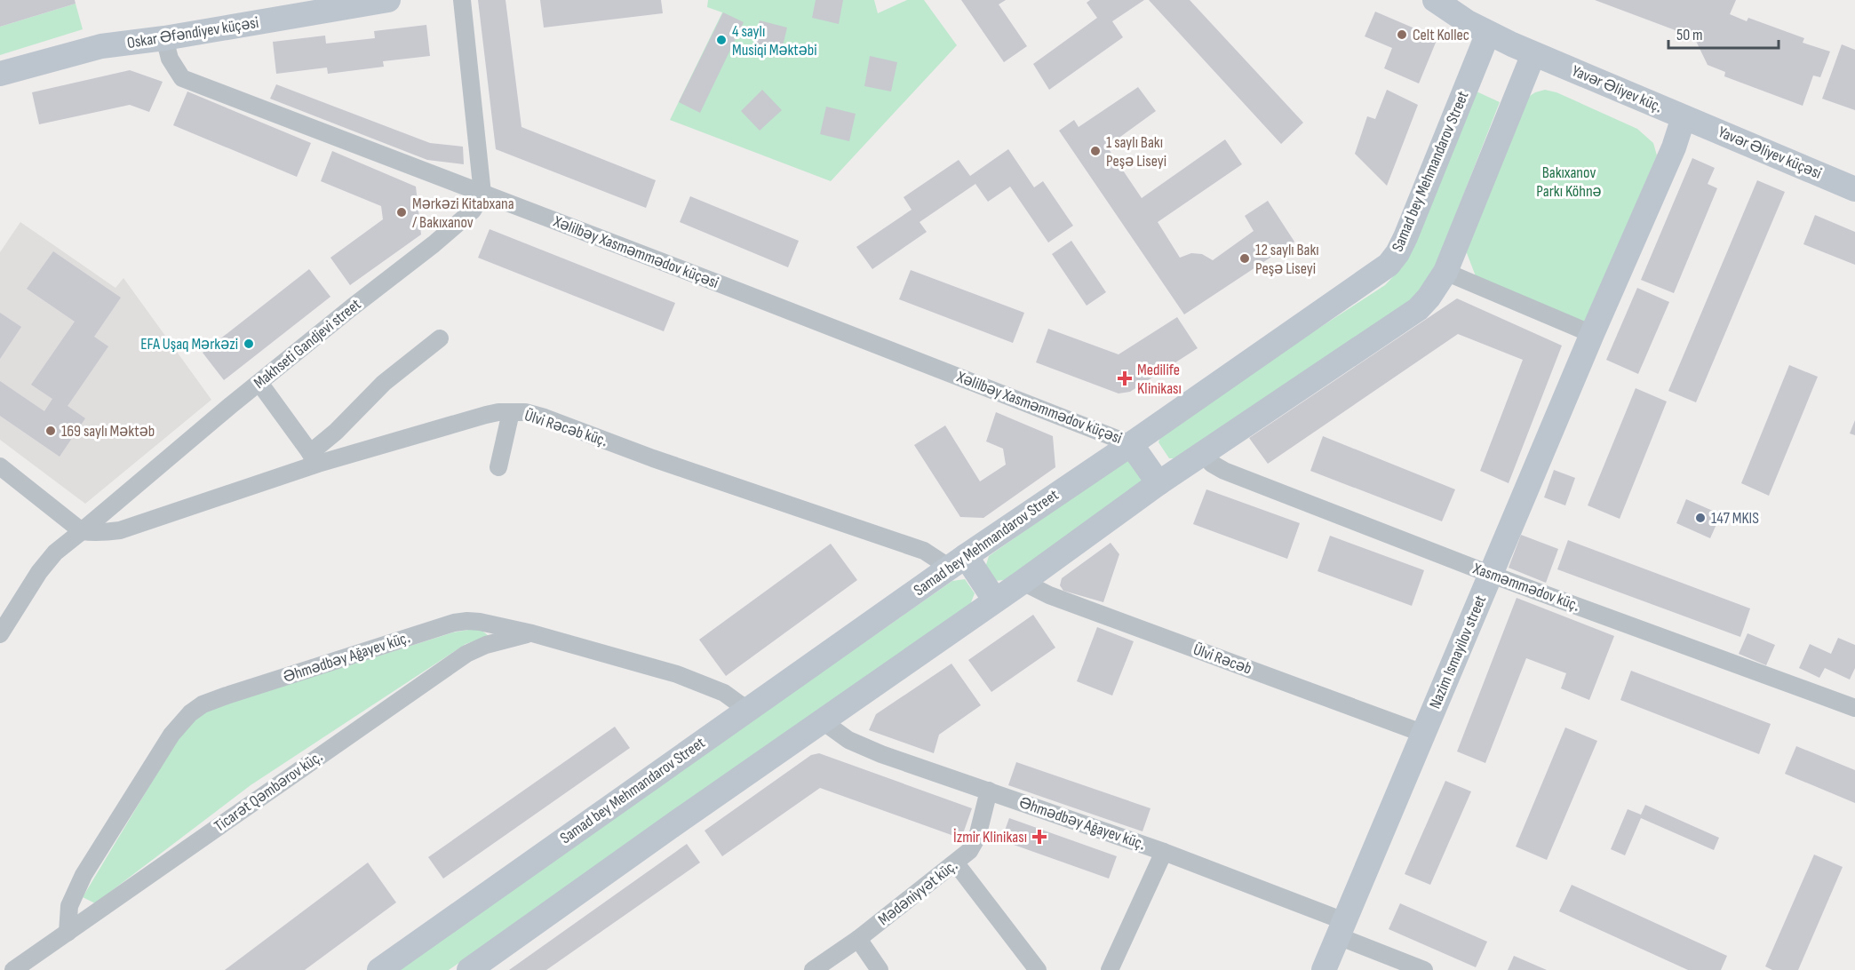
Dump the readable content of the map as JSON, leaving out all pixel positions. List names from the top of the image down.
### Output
{
  "streets": {
    "main road": [
      "Oskar Əfəndiyev küçəsi",
      "Yavər Əliyev küç.",
      "Yavər Əliyev küçəsi",
      "Samad bey Mehmandarov Street",
      "Nazim Ismayilov street"
    ],
    "street": [
      "Xəlilbəy Xasməmmədov küçəsi",
      "Makhseti Gandjevi street",
      "Ülvi Rəcəb küç.",
      "Xasməmmədov küç.",
      "Əhmədbəy Ağayev küç.",
      "Ülvi Rəcəb",
      "Ticarət Qəmbərov küç.",
      "Mədəniyyət küç."
    ]
  },
  "crossings": [
    ["Oskar Əfəndiyev küçəsi", "Xəlilbəy Xasməmmədov küçəsi"],
    ["Yavər Əliyev küç.", "Yavər Əliyev küçəsi"],
    ["Yavər Əliyev küç.", "Samad bey Mehmandarov Street"],
    ["Yavər Əliyev küç.", "Nazim Ismayilov street"],
    ["Yavər Əliyev küçəsi", "Nazim Ismayilov street"],
    ["Samad bey Mehmandarov Street", "Xəlilbəy Xasməmmədov küçəsi"],
    ["Samad bey Mehmandarov Street", "Ülvi Rəcəb küç."],
    ["Samad bey Mehmandarov Street", "Əhmədbəy Ağayev küç."],
    ["Xəlilbəy Xasməmmədov küçəsi", "Makhseti Gandjevi street"],
    ["Makhseti Gandjevi street", "Ülvi Rəcəb küç."],
    ["Xasməmmədov küç.", "Nazim Ismayilov street"],
    ["Nazim Ismayilov street", "Əhmədbəy Ağayev küç."],
    ["Nazim Ismayilov street", "Ülvi Rəcəb"],
    ["Əhmədbəy Ağayev küç.", "Ticarət Qəmbərov küç."],
    ["Əhmədbəy Ağayev küç.", "Mədəniyyət küç."]
  ],
  "parks": ["Bakıxanov Parkı Köhnə"],
  "places": {
    "other": [
      "Celt Kollec",
      "4 saylı Musiqi Məktəbi",
      "1 saylı Bakı Peşə Liseyi",
      "Mərkəzi Kitabxana / Bakıxanov",
      "12 saylı Bakı Peşə Liseyi",
      "EFA Uşaq Mərkəzi",
      "169 saylı Məktəb",
      "147 MKIS"
    ],
    "health": ["Medilife Klinikası", "İzmir Klinikası"]
  },
  "scale_bar": "50 m"
}
